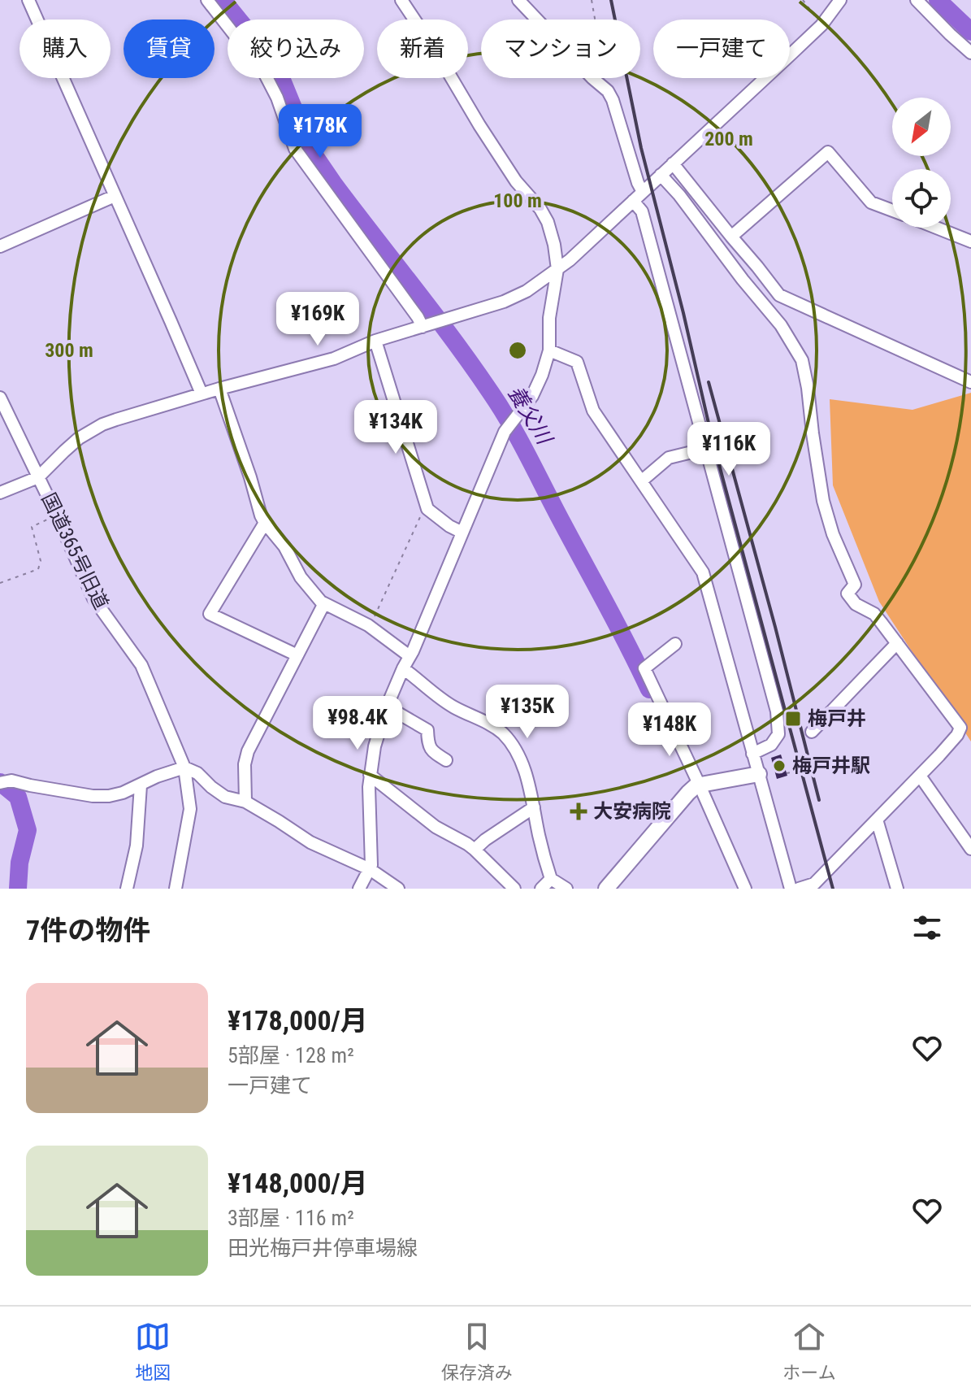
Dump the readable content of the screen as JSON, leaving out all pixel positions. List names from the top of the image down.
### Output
{
  "streets": {
    "street": ["国道365号旧道"]
  },
  "water": ["養父川"],
  "places": {
    "transit": ["梅戸井"],
    "other": ["梅戸井駅"],
    "health": ["大安病院"]
  },
  "north": "bottom left",
  "page": {
    "chip": [
      "購入",
      "賃貸",
      "絞り込み",
      "新着",
      "マンション",
      "一戸建て"
    ],
    "price": [
      "¥178K",
      "¥169K",
      "¥134K",
      "¥116K",
      "¥135K",
      "¥98.4K",
      "¥148K"
    ],
    "heading": "7件の物件",
    "list": [
      {
        "name": "¥178,000/月",
        "note": "5部屋 · 128 m² · 一戸建て"
      },
      {
        "name": "¥148,000/月",
        "note": "3部屋 · 116 m² · 田光梅戸井停車場線"
      }
    ],
    "tabs": ["地図", "保存済み", "ホーム"]
  },
  "rings": ["200 m", "100 m", "300 m"]
}
